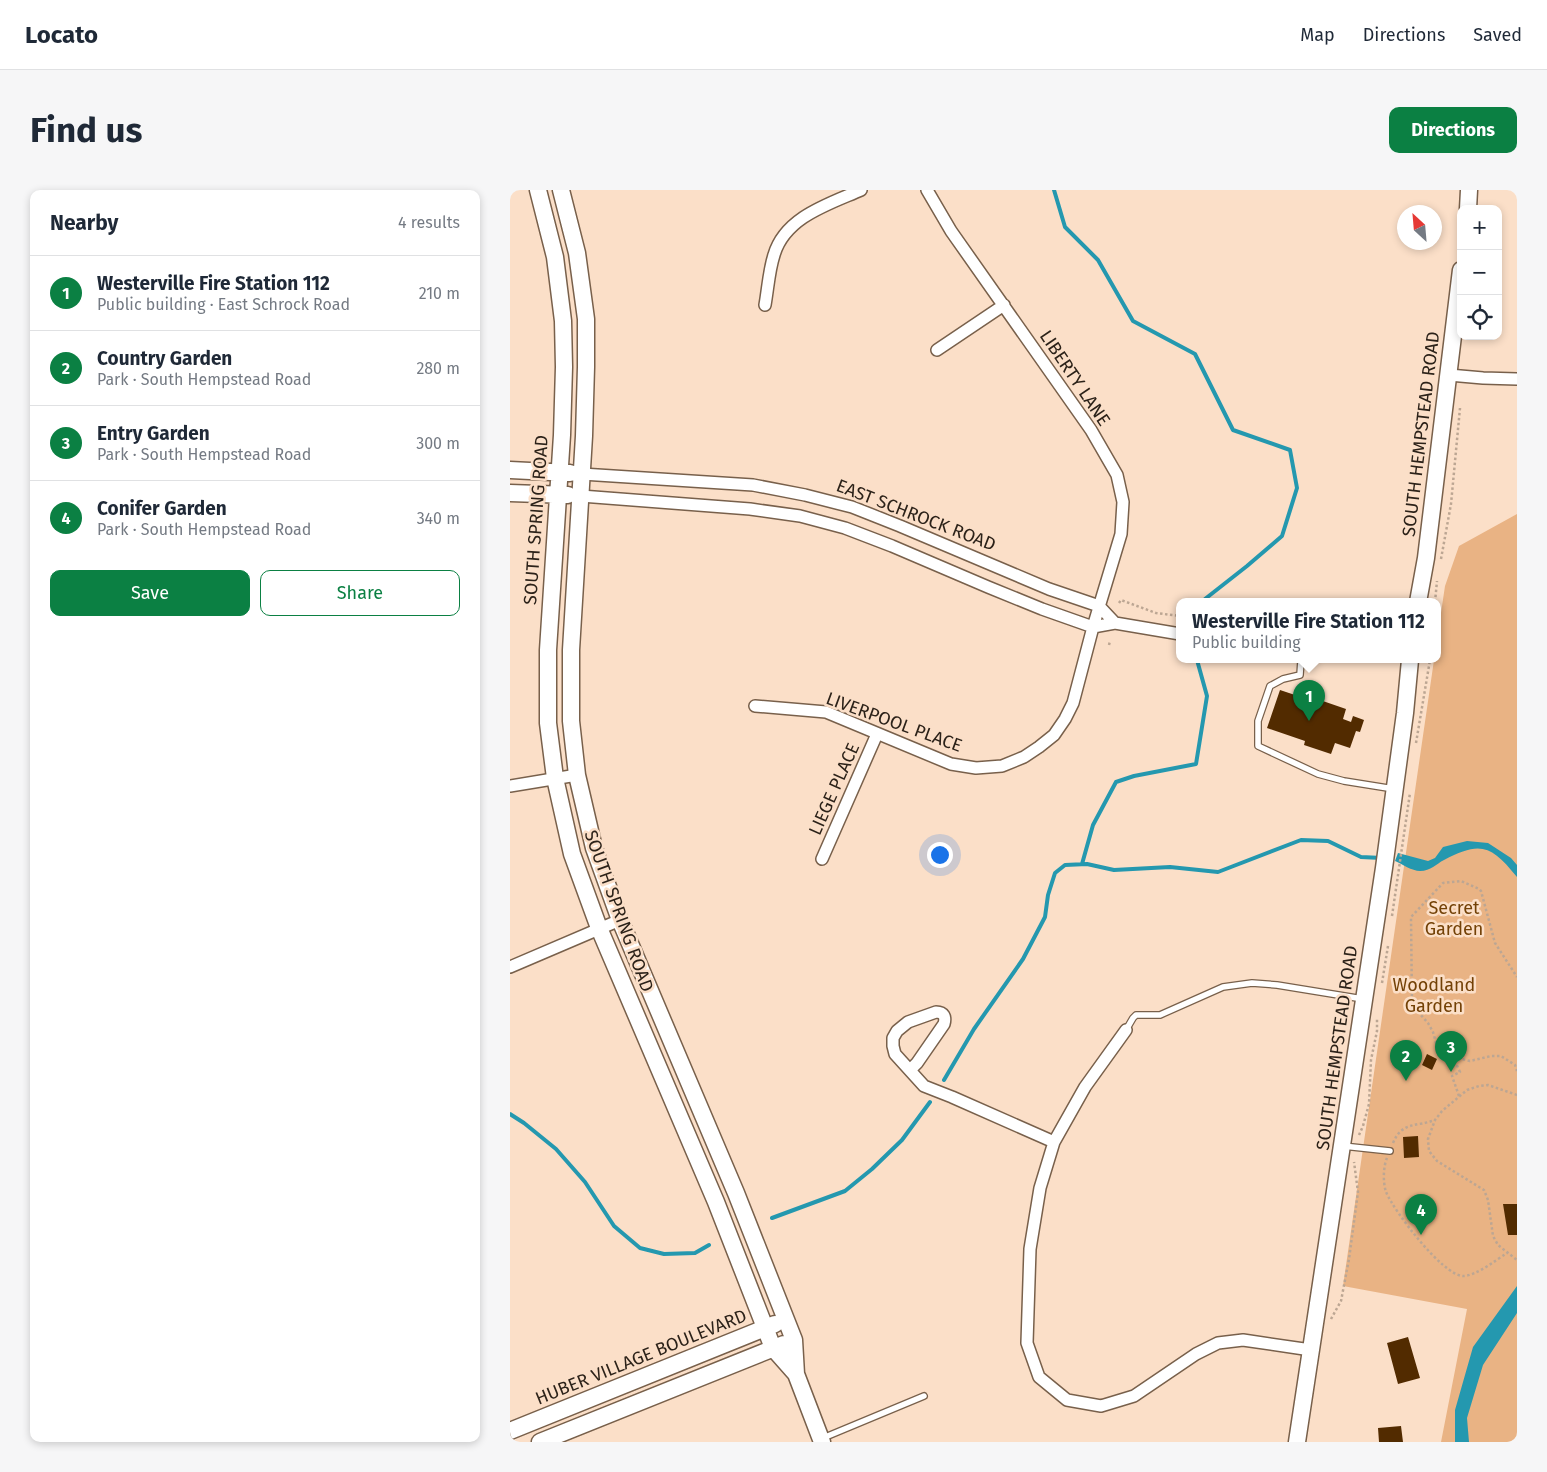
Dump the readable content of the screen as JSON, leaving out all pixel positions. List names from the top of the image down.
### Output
{
  "streets": {
    "main road": [
      "SOUTH HEMPSTEAD ROAD",
      "EAST SCHROCK ROAD",
      "SOUTH SPRING ROAD",
      "HUBER VILLAGE BOULEVARD"
    ],
    "street": ["LIBERTY LANE", "LIVERPOOL PLACE", "LIEGE PLACE"]
  },
  "crossings": [
    ["LIBERTY LANE", "EAST SCHROCK ROAD"],
    ["LIBERTY LANE", "LIVERPOOL PLACE"],
    ["EAST SCHROCK ROAD", "SOUTH SPRING ROAD"],
    ["EAST SCHROCK ROAD", "LIVERPOOL PLACE"],
    ["SOUTH SPRING ROAD", "HUBER VILLAGE BOULEVARD"],
    ["LIVERPOOL PLACE", "LIEGE PLACE"]
  ],
  "parks": ["Secret Garden", "Woodland Garden"],
  "north": "top left",
  "page": {
    "header": "Locato",
    "nav": ["Map", "Directions", "Saved"],
    "buttons": [
      "Directions",
      ["Save", "Share"]
    ],
    "title": "Find us",
    "heading": ["Nearby", "4 results"],
    "map_buttons": ["+", "−"],
    "list": [
      {
        "mark": "1",
        "name": "Westerville Fire Station 112",
        "note": "Public building · East Schrock Road",
        "value": "210 m"
      },
      {
        "mark": "2",
        "name": "Country Garden",
        "note": "Park · South Hempstead Road",
        "value": "280 m"
      },
      {
        "mark": "3",
        "name": "Entry Garden",
        "note": "Park · South Hempstead Road",
        "value": "300 m"
      },
      {
        "mark": "4",
        "name": "Conifer Garden",
        "note": "Park · South Hempstead Road",
        "value": "340 m"
      }
    ],
    "popup": ["Westerville Fire Station 112", "Public building"],
    "pins": [
      "1",
      "3",
      "2",
      "4"
    ]
  }
}
